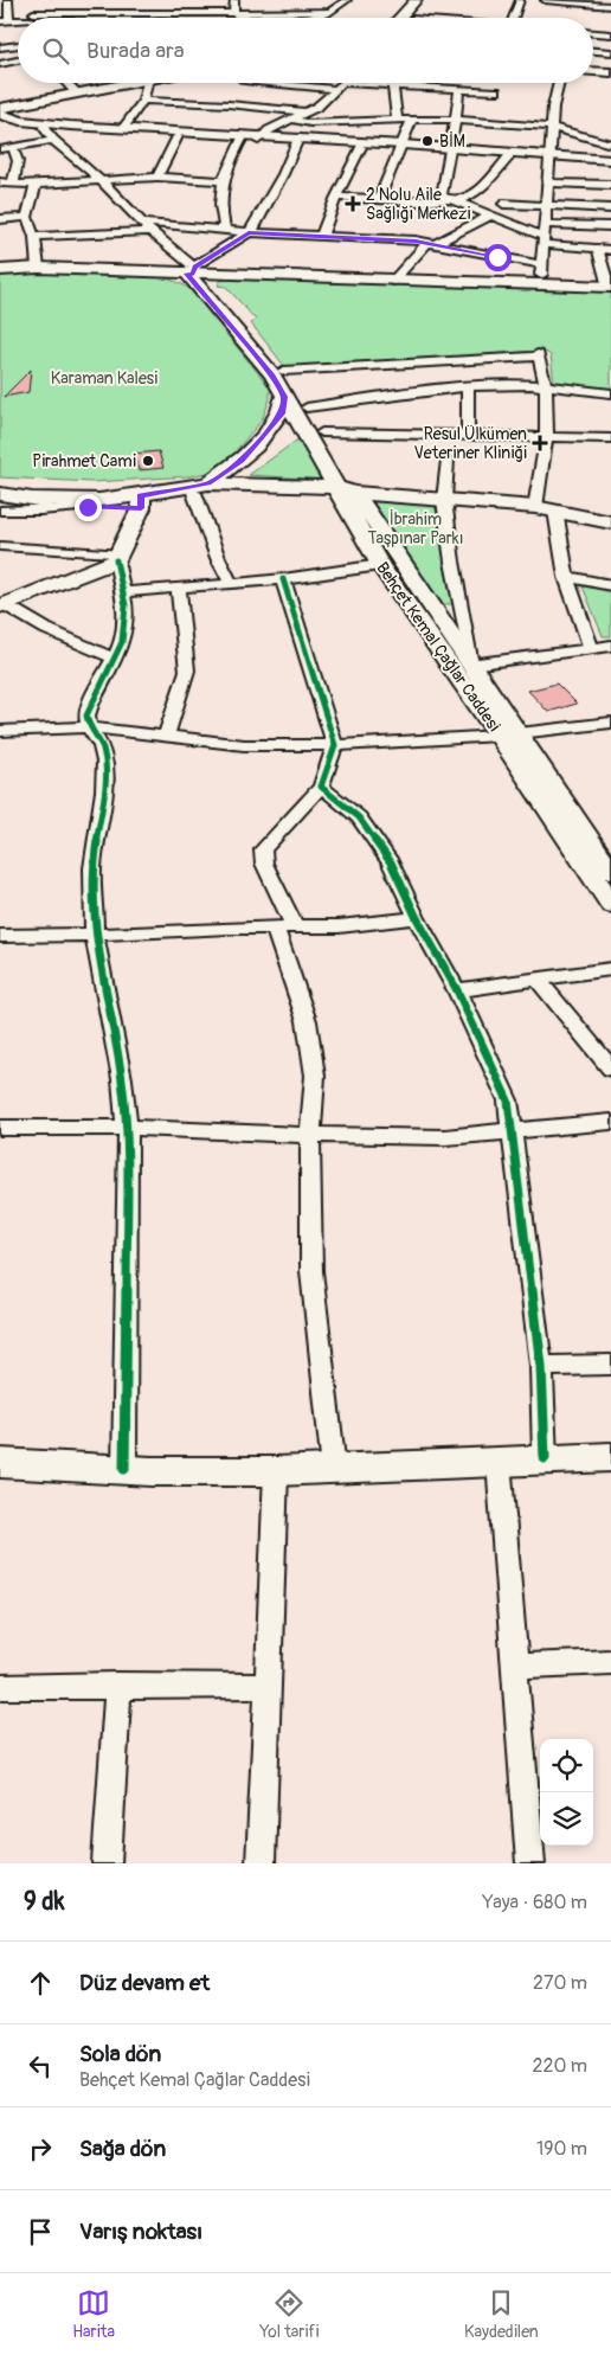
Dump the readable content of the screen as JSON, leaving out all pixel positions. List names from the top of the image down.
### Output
{
  "streets": {
    "main road": ["Behçet Kemal Çağlar Caddesi"]
  },
  "parks": ["Karaman Kalesi", "İbrahim Taşpınar Parkı"],
  "places": {
    "other": ["BİM", "Pirahmet Cami"],
    "health": ["2 Nolu Aile Sağlığı Merkezi", "Resul Ülkümen Veteriner Kliniği"]
  },
  "page": {
    "search": "Burada ara",
    "heading": ["9 dk", "Yaya · 680 m"],
    "list": [
      ["Düz devam et", "270 m"],
      ["Sola dön", "Behçet Kemal Çağlar Caddesi", "220 m"],
      ["Sağa dön", "190 m"],
      "Varış noktası"
    ],
    "nav": ["Harita", "Yol tarifi", "Kaydedilen"]
  }
}
